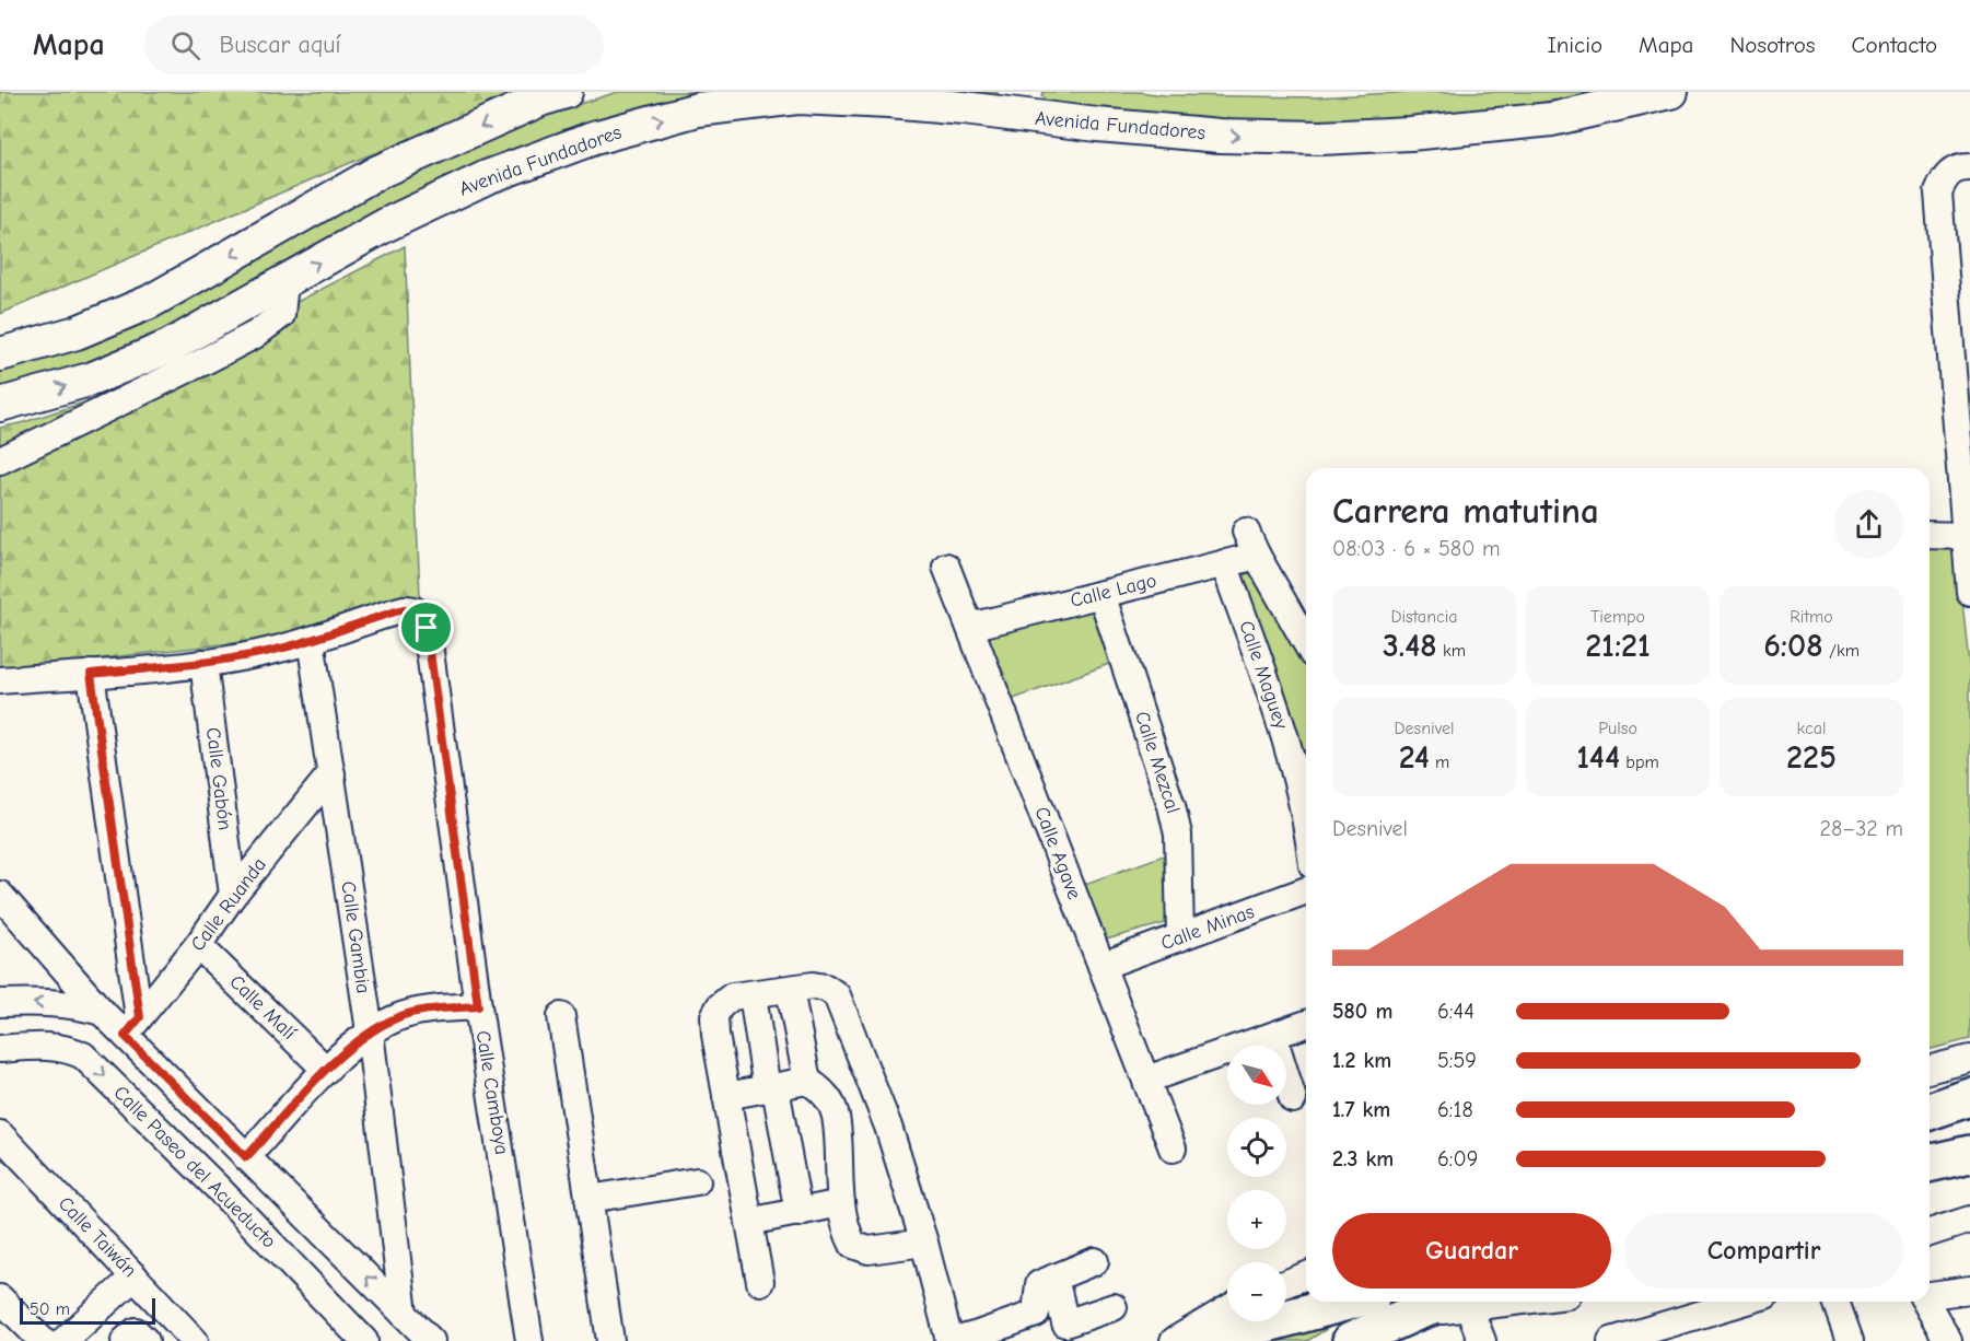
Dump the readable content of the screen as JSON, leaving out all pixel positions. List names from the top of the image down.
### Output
{
  "streets": {
    "main road": ["Avenida Fundadores"],
    "street": [
      "Calle Lago",
      "Calle Maguey",
      "Calle Mezcal",
      "Calle Gabón",
      "Calle Agave",
      "Calle Ruanda",
      "Calle Minas",
      "Calle Gambia",
      "Calle Malí",
      "Calle Camboya",
      "Calle Paseo del Acueducto",
      "Calle Taiwán"
    ]
  },
  "crossings": [
    ["Calle Lago", "Calle Maguey"],
    ["Calle Lago", "Calle Mezcal"],
    ["Calle Lago", "Calle Agave"],
    ["Calle Mezcal", "Calle Minas"],
    ["Calle Gabón", "Calle Ruanda"],
    ["Calle Agave", "Calle Minas"],
    ["Calle Ruanda", "Calle Gambia"],
    ["Calle Ruanda", "Calle Malí"],
    ["Calle Gambia", "Calle Camboya"]
  ],
  "scale_bar": "50 m",
  "north": "bottom right",
  "page": {
    "header": "Mapa",
    "search": "Buscar aquí",
    "nav": [
      "Inicio",
      "Mapa",
      "Nosotros",
      "Contacto"
    ],
    "heading": ["Carrera matutina", "08:03 · 6 × 580 m"],
    "stats": [
      ["Distancia", "3.48 km"],
      ["Tiempo", "21:21"],
      ["Ritmo", "6:08 /km"],
      ["Desnivel", "24 m"],
      ["Pulso", "144 bpm"],
      ["kcal", "225"]
    ],
    "chart": ["Desnivel", "28–32 m"],
    "list": [
      {
        "name": "580 m",
        "note": "6:44"
      },
      {
        "name": "1.2 km",
        "note": "5:59"
      },
      {
        "name": "1.7 km",
        "note": "6:18"
      },
      {
        "name": "2.3 km",
        "note": "6:09"
      }
    ],
    "map_buttons": ["+", "−"],
    "buttons": ["Guardar", "Compartir"],
    "scale": "50 m"
  }
}
